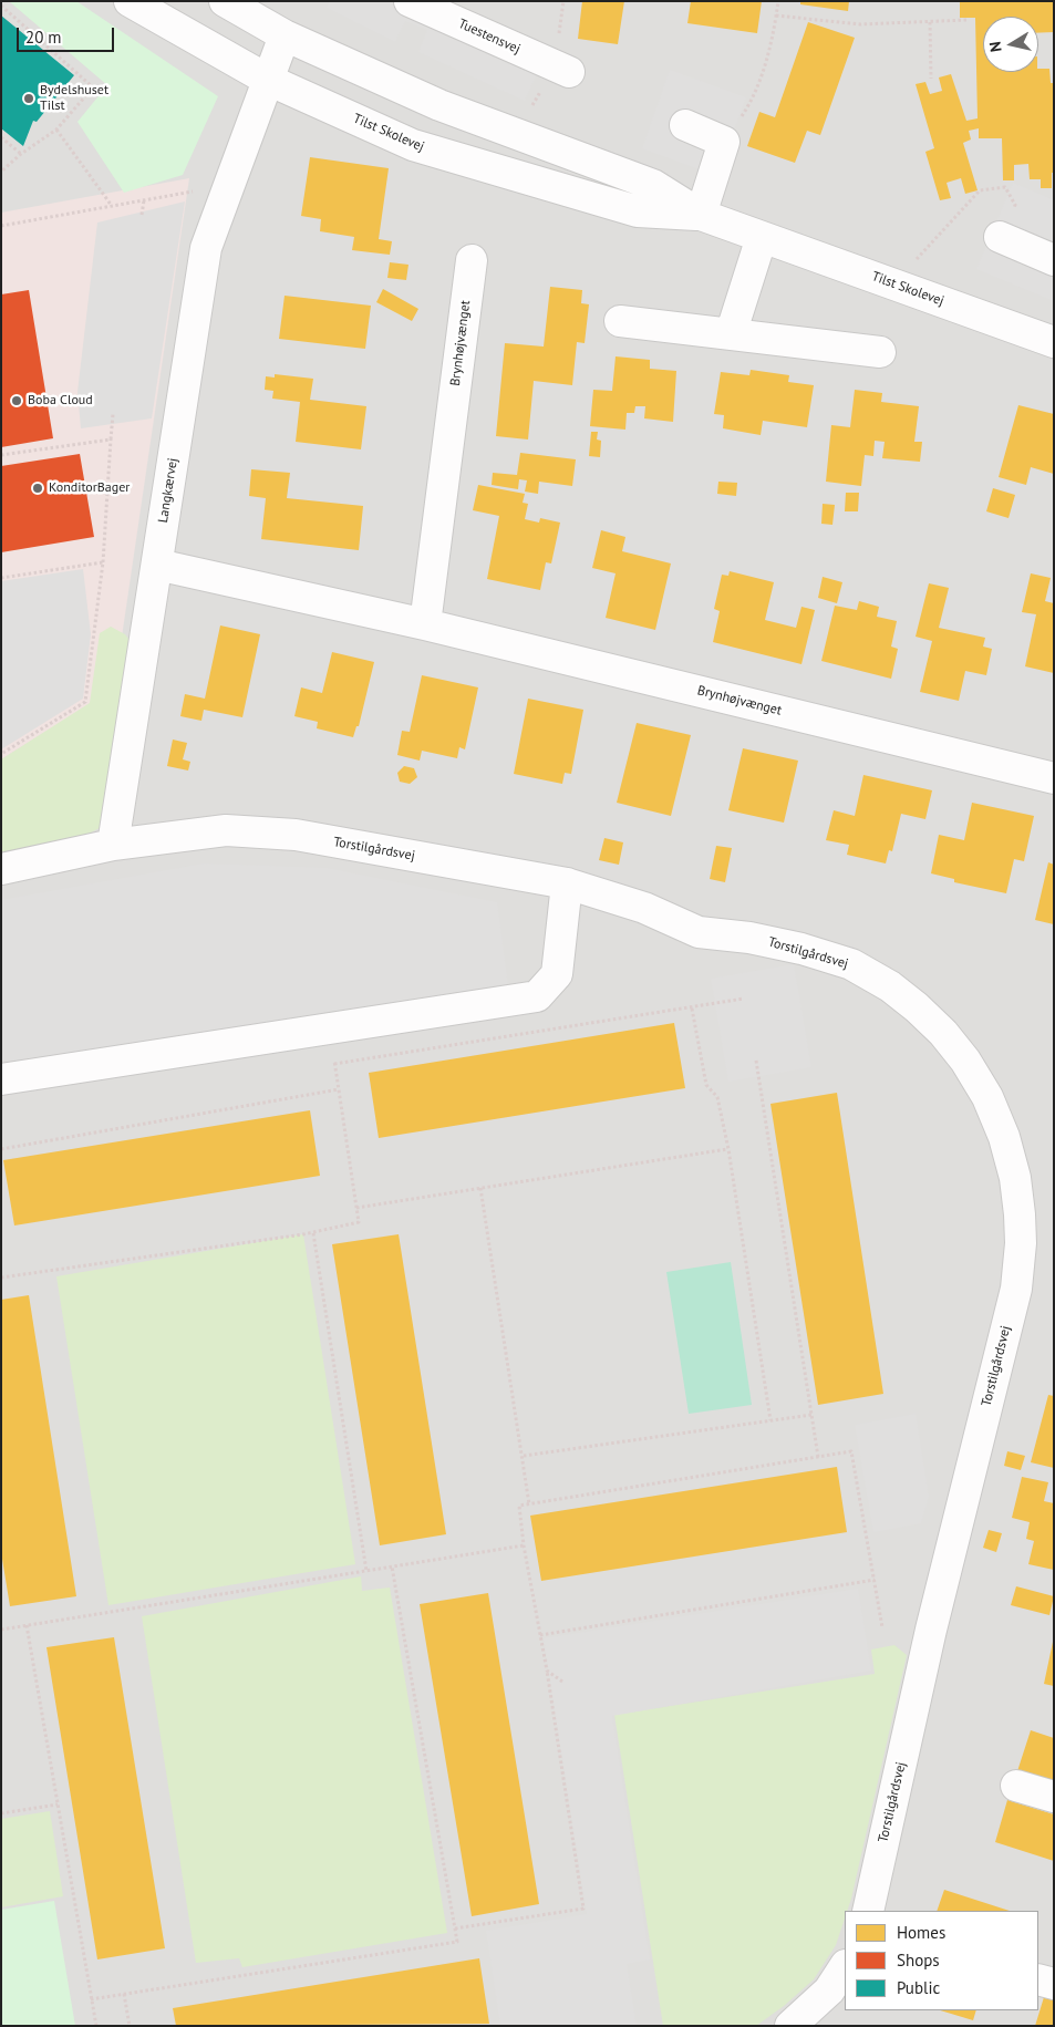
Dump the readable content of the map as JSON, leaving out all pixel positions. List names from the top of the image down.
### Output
{
  "streets": {
    "street": [
      "Tuestensvej",
      "Tilst Skolevej",
      "Brynhøjvænget",
      "Langkærvej",
      "Torstilgårdsvej"
    ]
  },
  "crossings": [
    ["Tilst Skolevej", "Langkærvej"],
    ["Brynhøjvænget", "Langkærvej"],
    ["Langkærvej", "Torstilgårdsvej"]
  ],
  "places": ["Bydelshuset Tilst", "Boba Cloud", "KonditorBager"],
  "legend": ["Homes", "Shops", "Public"],
  "scale_bar": "20 m",
  "north": "left"
}
